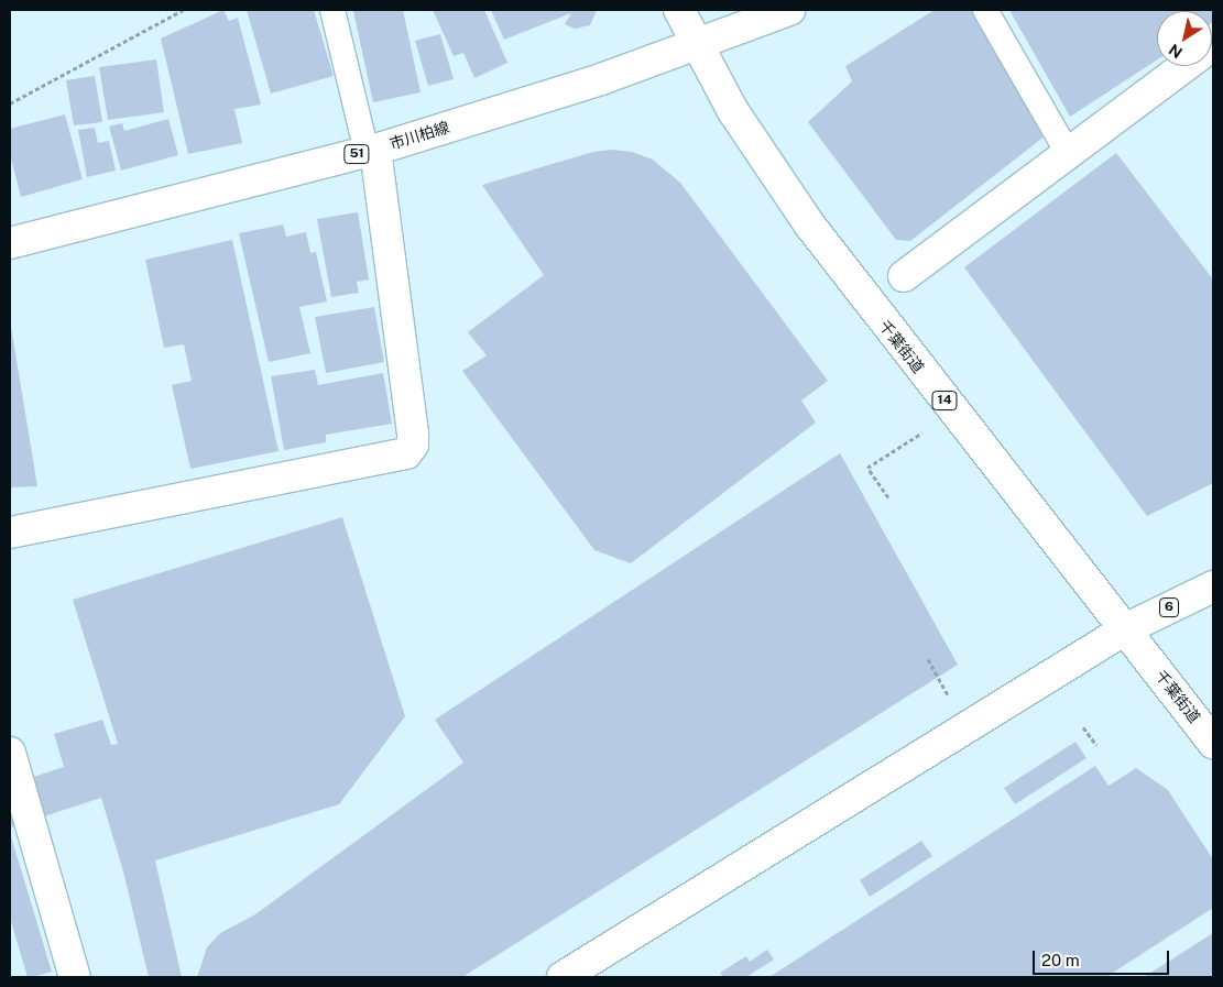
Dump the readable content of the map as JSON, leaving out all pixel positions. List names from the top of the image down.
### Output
{
  "streets": {
    "main road": [
      "市川柏線",
      "51",
      "千葉街道",
      "14",
      "6"
    ]
  },
  "crossings": [
    ["市川柏線", "千葉街道"],
    ["千葉街道", "6"]
  ],
  "scale_bar": "20 m",
  "north": "bottom left"
}
